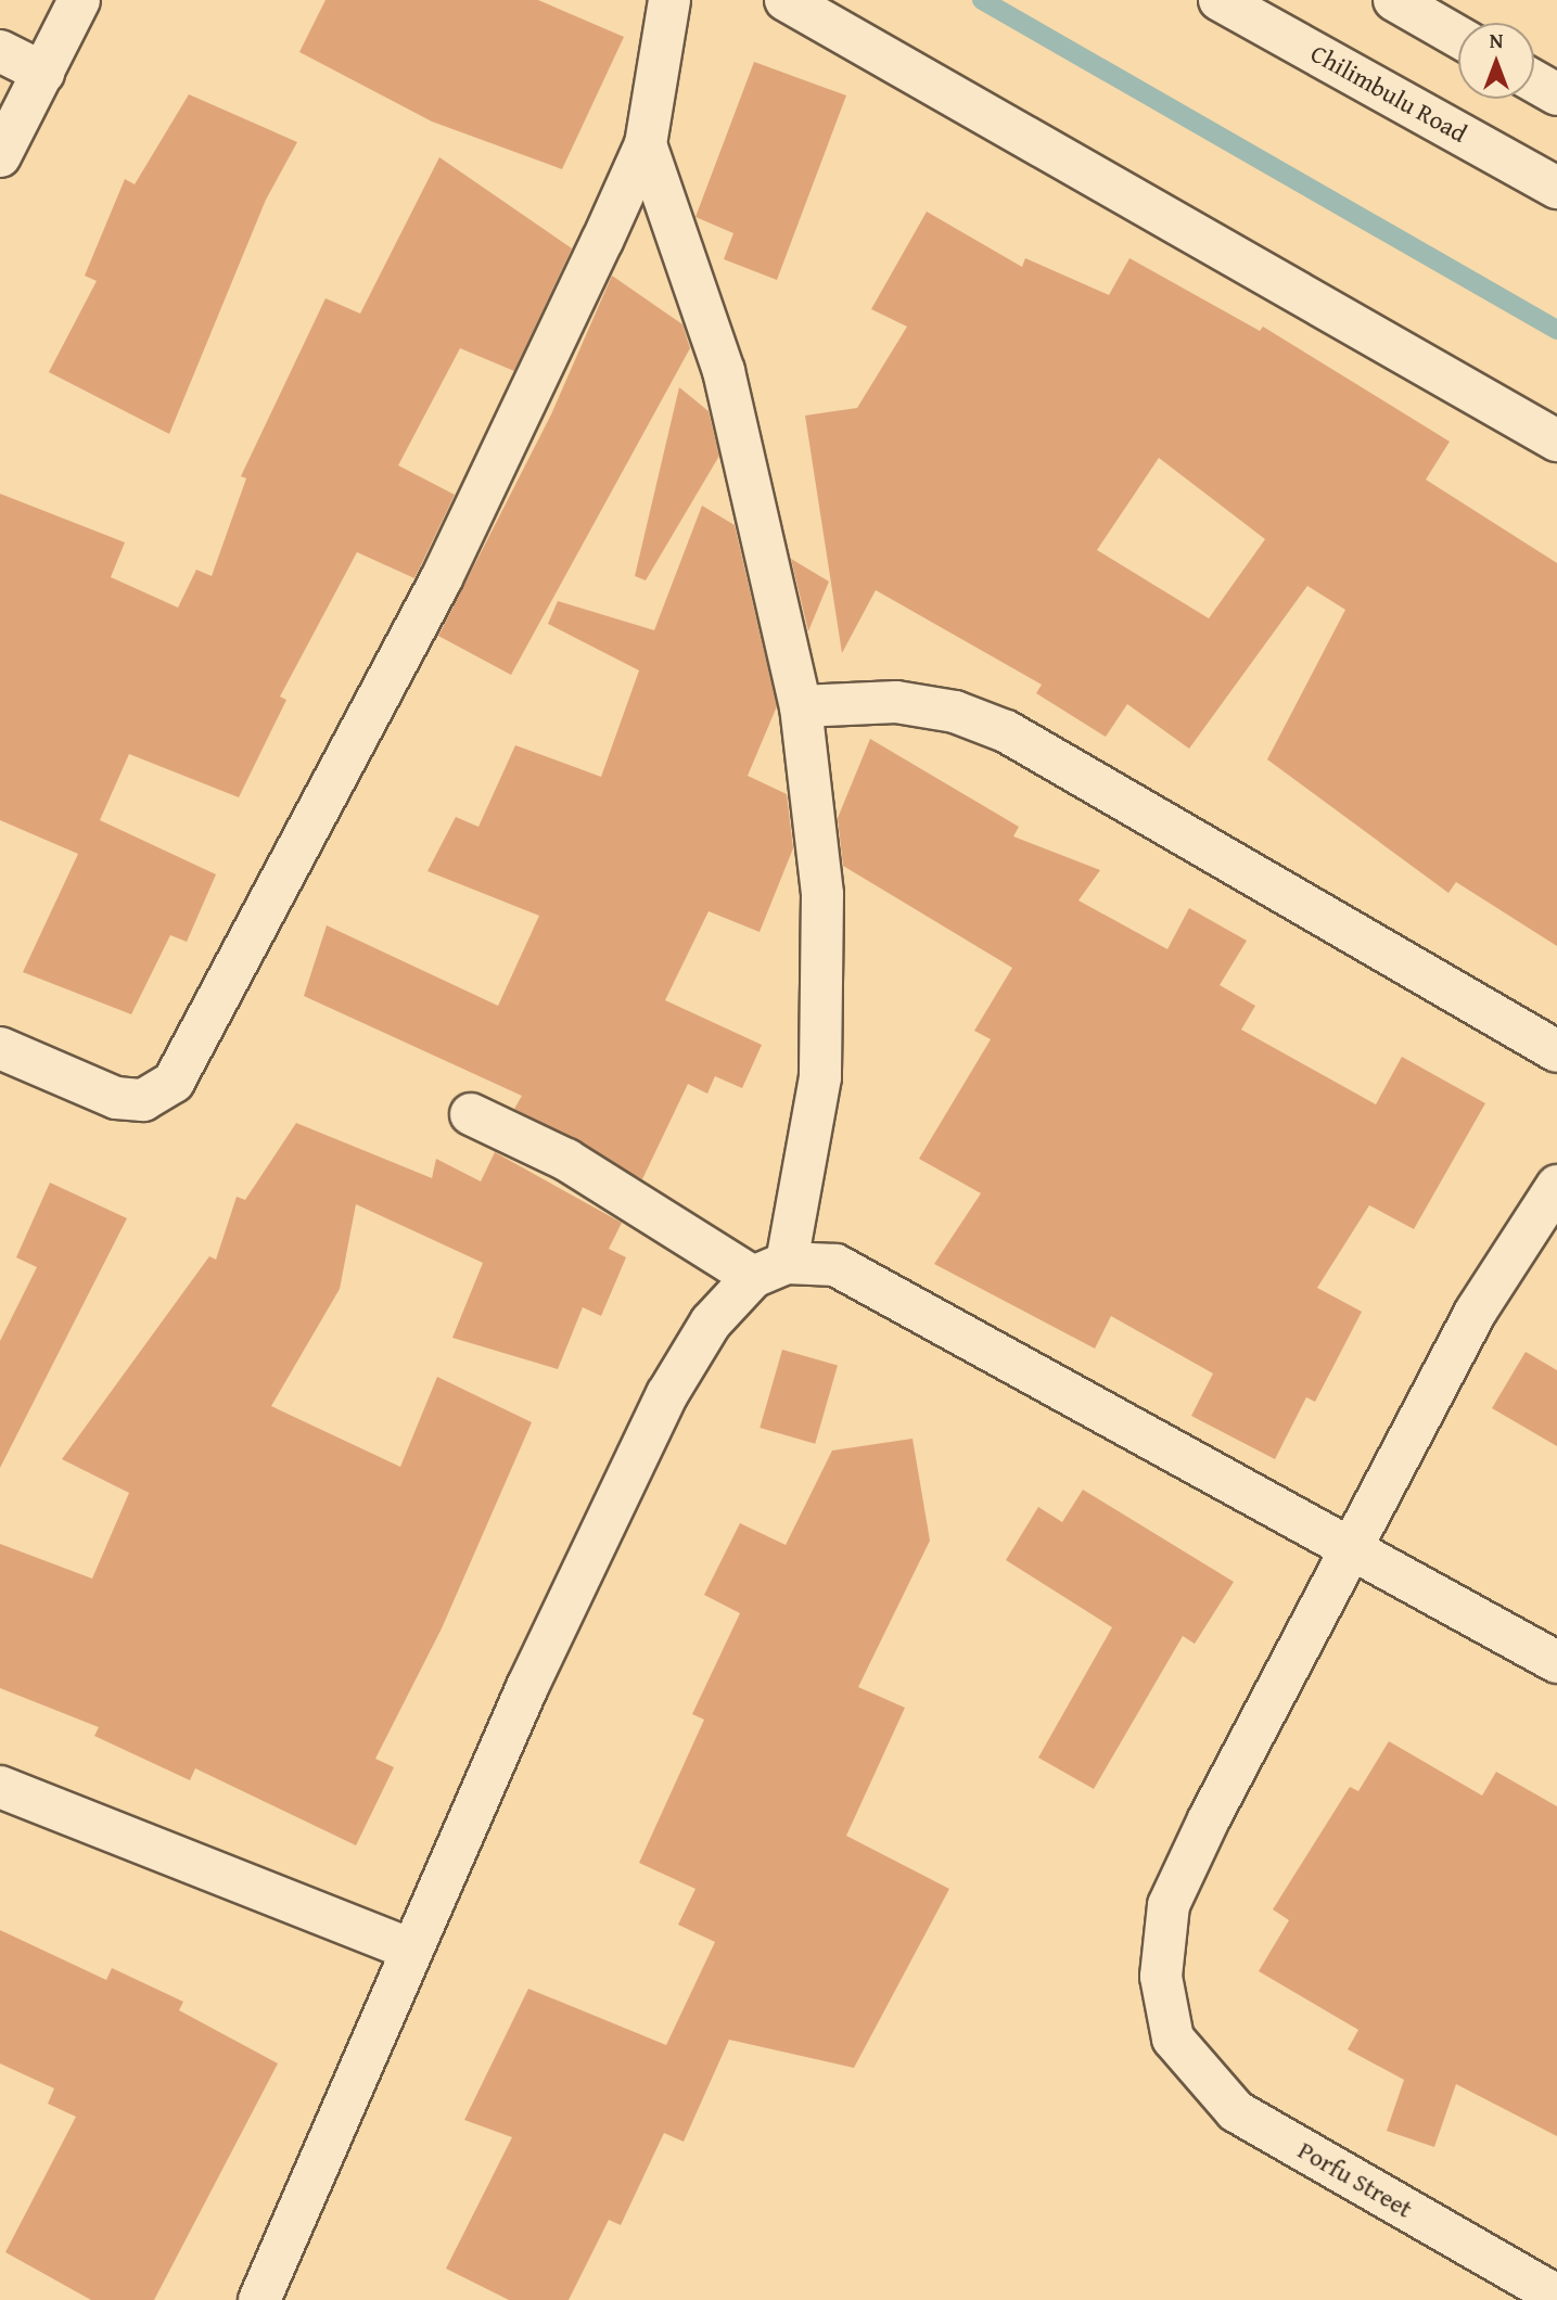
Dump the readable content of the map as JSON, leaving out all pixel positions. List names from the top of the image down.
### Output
{
  "streets": {
    "street": ["Chilimbulu Road", "Porfu Street"]
  },
  "north": "top"
}
